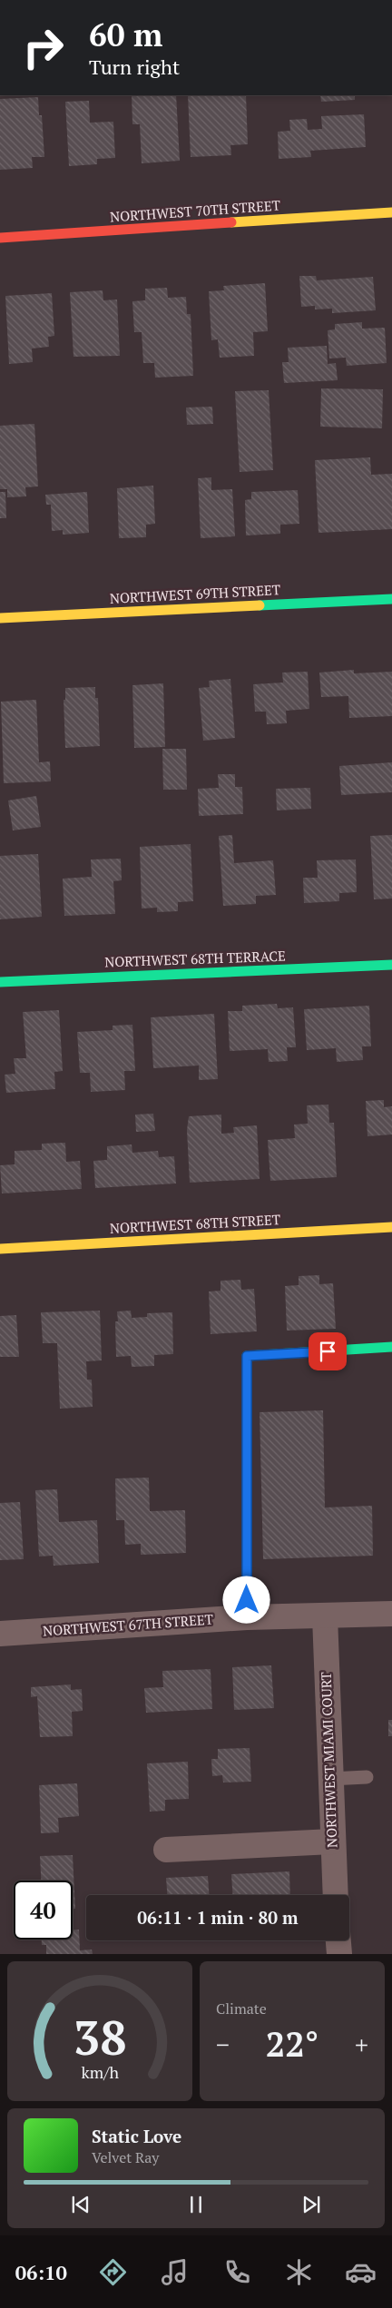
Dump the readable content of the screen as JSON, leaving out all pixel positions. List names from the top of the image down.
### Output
{
  "streets": {
    "street": [
      "NORTHWEST 70TH STREET",
      "NORTHWEST 69TH STREET",
      "NORTHWEST 68TH TERRACE",
      "NORTHWEST 68TH STREET",
      "NORTHWEST 67TH STREET",
      "NORTHWEST MIAMI COURT"
    ]
  },
  "crossings": [
    ["NORTHWEST 67TH STREET", "NORTHWEST MIAMI COURT"]
  ],
  "page": {
    "turn": ["60 m", "Turn right"],
    "limit": "40",
    "trip": "06:11 · 1 min · 80 m",
    "tile": "Climate",
    "heat": ["−", "22°", "+"],
    "song": ["Static Love", "Velvet Ray"],
    "tabs": "06:10",
    "gauge": ["38", "km/h"]
  }
}
